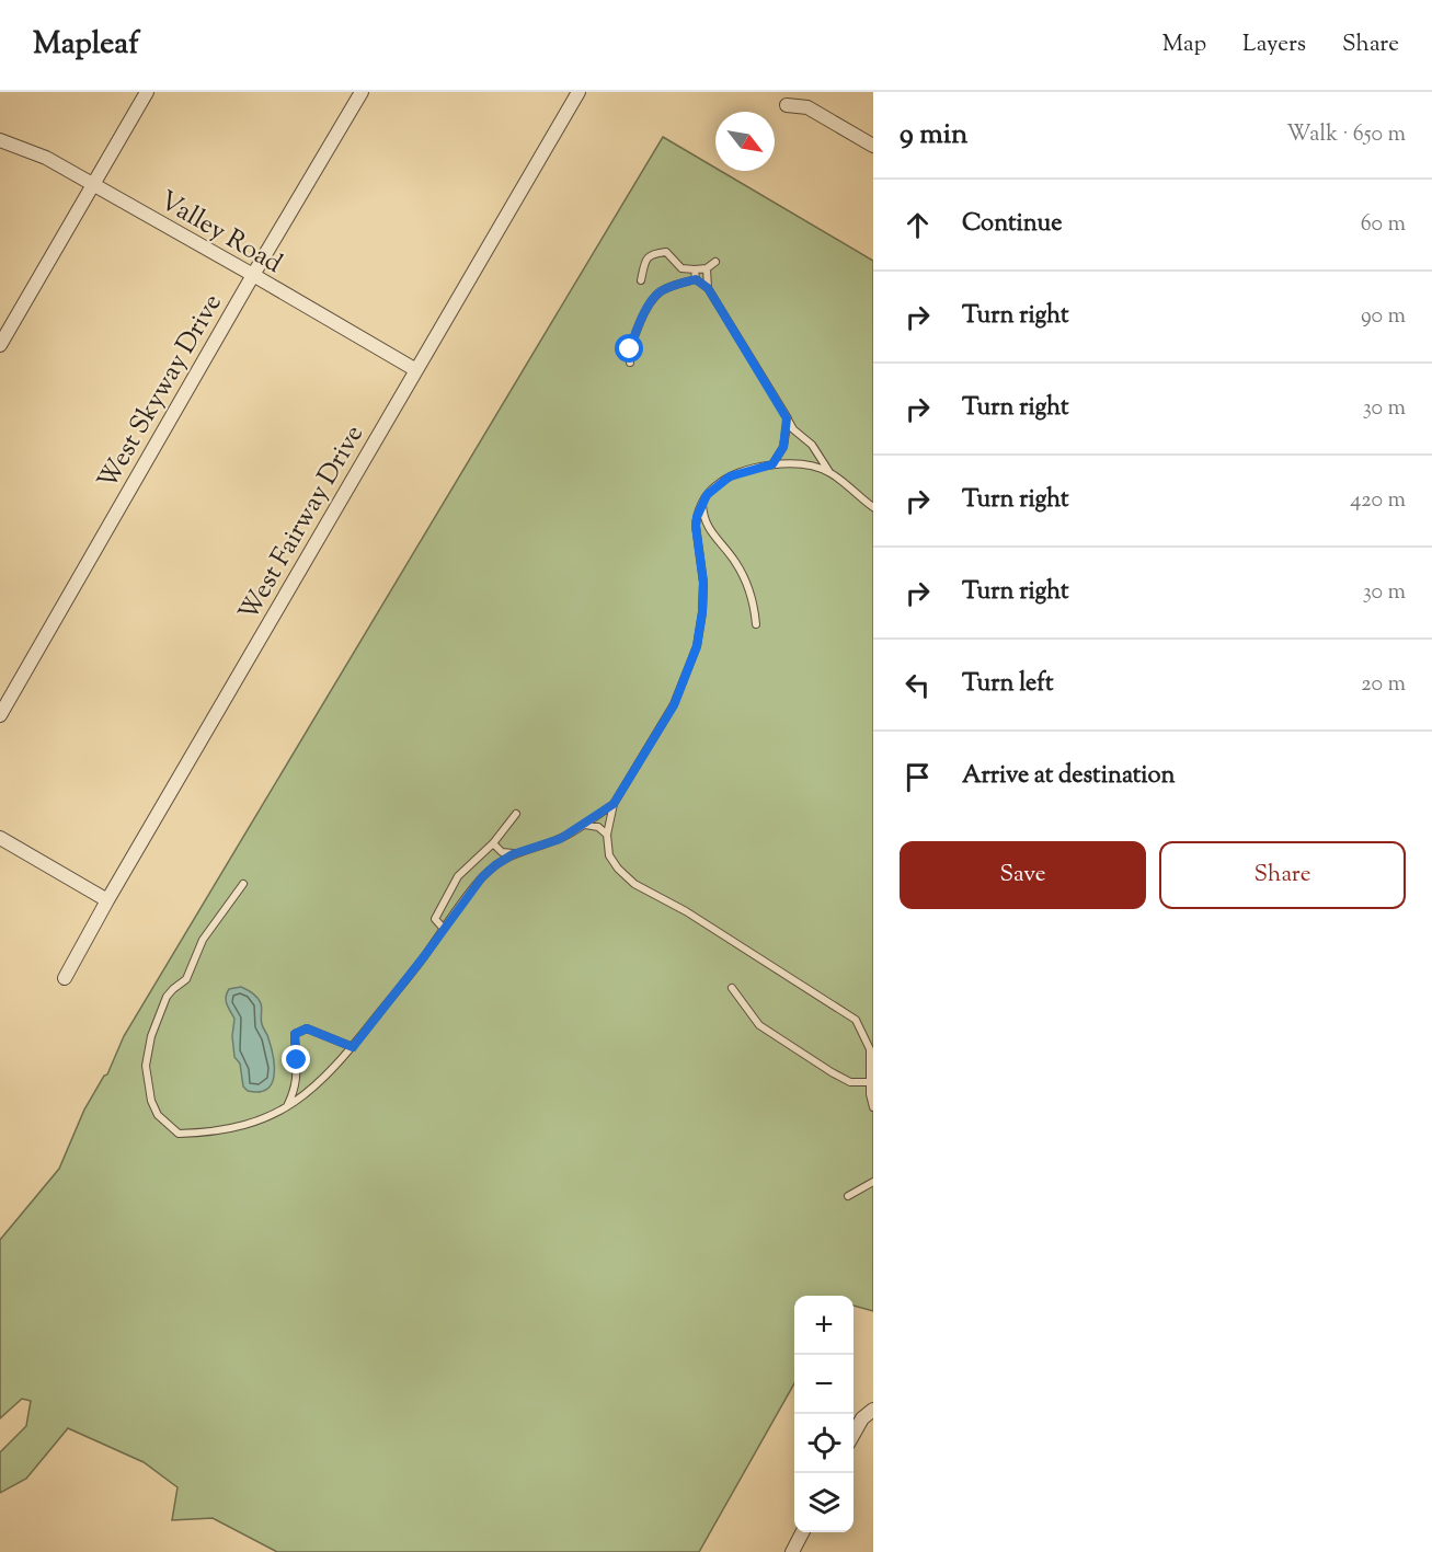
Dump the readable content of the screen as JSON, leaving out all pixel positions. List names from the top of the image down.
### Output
{
  "streets": {
    "street": ["Valley Road", "West Skyway Drive", "West Fairway Drive"]
  },
  "crossings": [
    ["Valley Road", "West Skyway Drive"],
    ["Valley Road", "West Fairway Drive"]
  ],
  "north": "bottom right",
  "page": {
    "header": "Mapleaf",
    "nav": ["Map", "Layers", "Share"],
    "heading": ["9 min", "Walk · 650 m"],
    "list": [
      ["Continue", "60 m"],
      ["Turn right", "90 m"],
      ["Turn right", "30 m"],
      ["Turn right", "420 m"],
      ["Turn right", "30 m"],
      ["Turn left", "20 m"],
      "Arrive at destination"
    ],
    "buttons": ["Save", "Share"],
    "map_buttons": ["+", "−"]
  }
}
